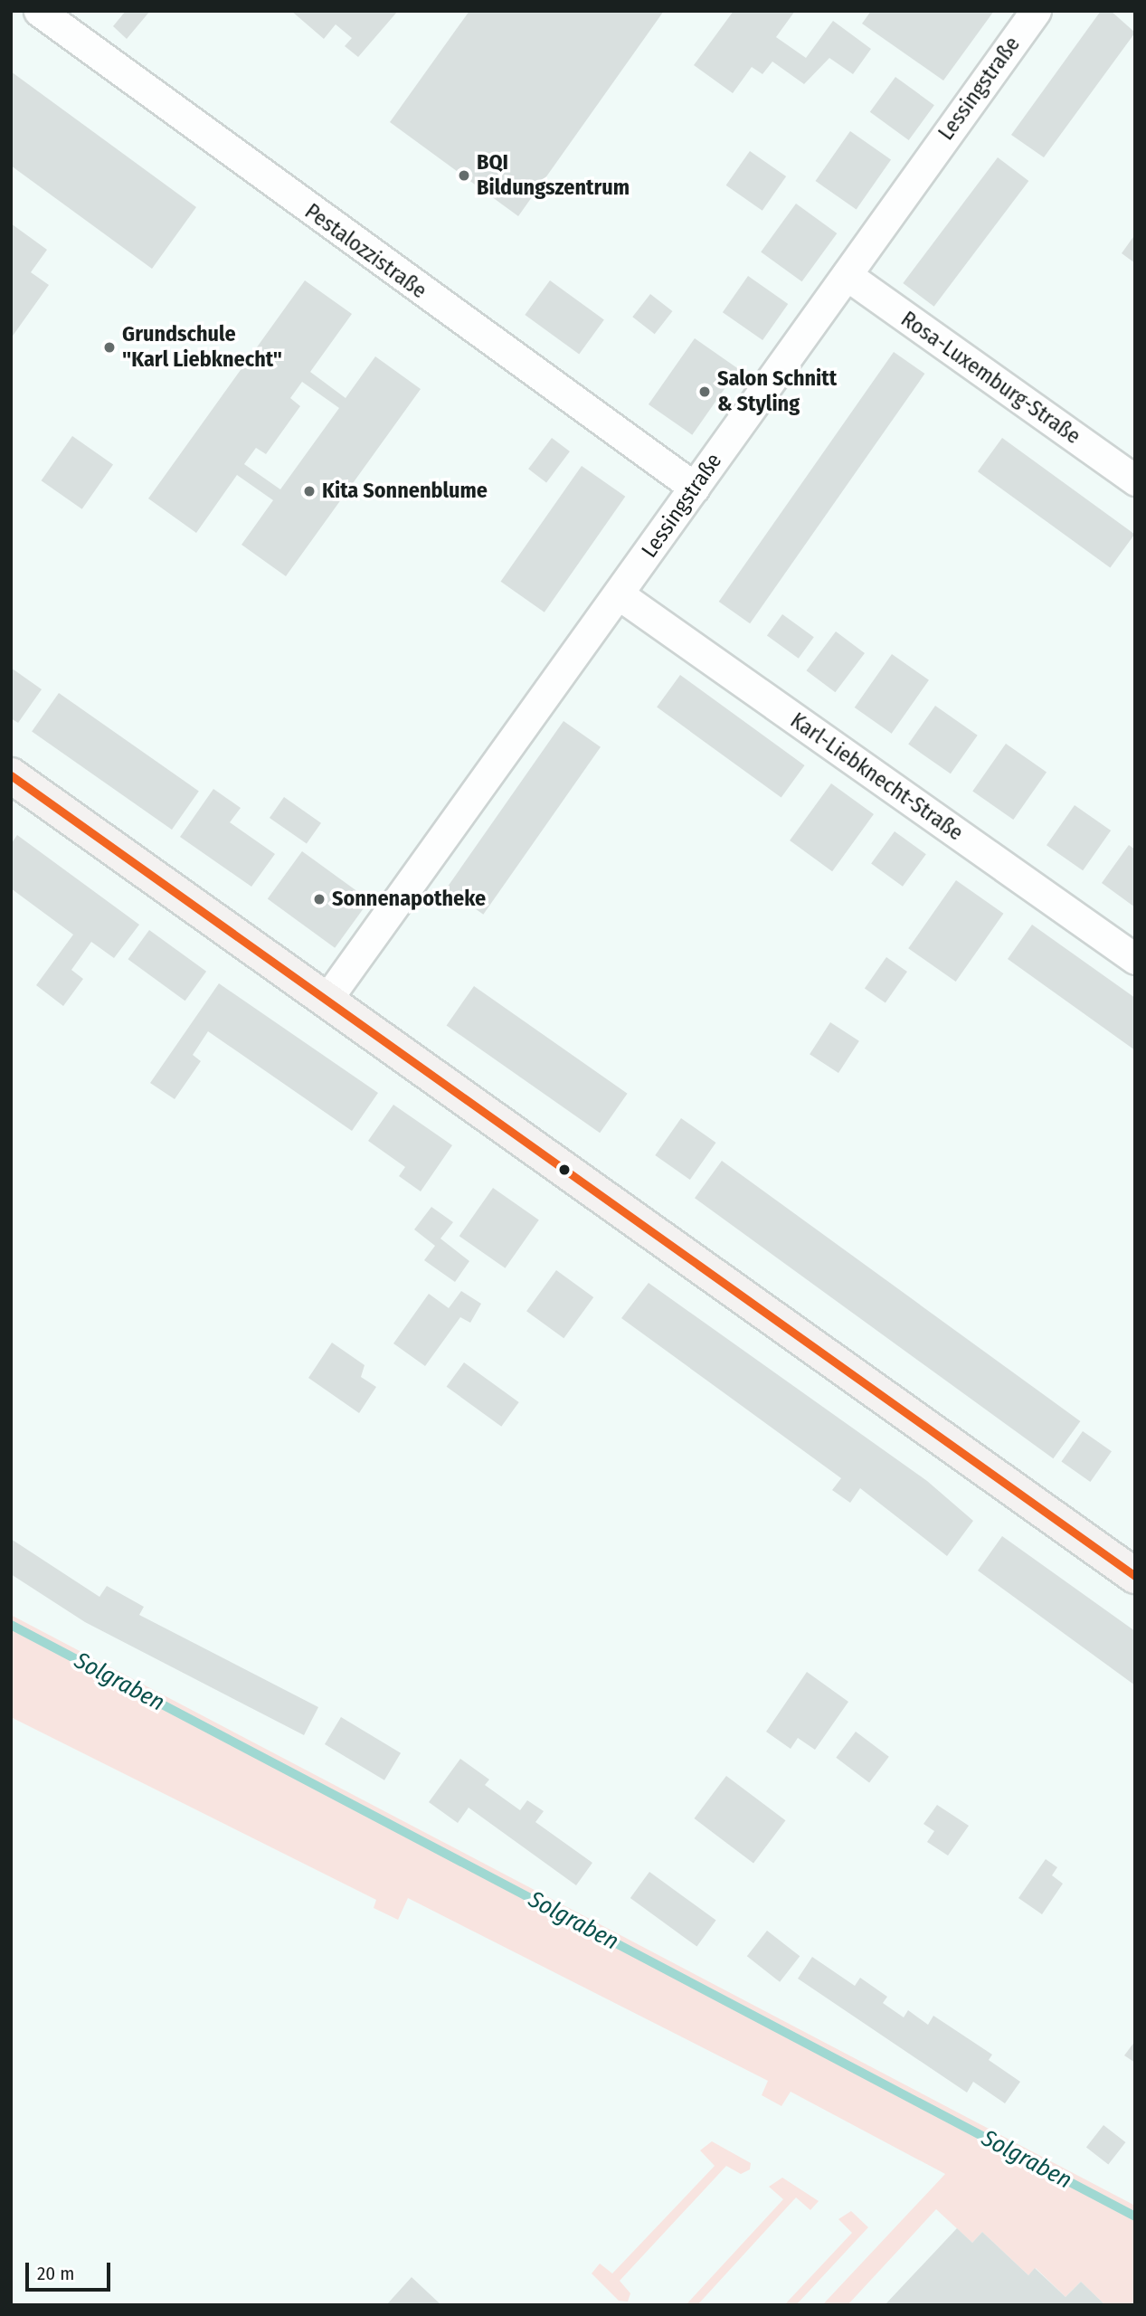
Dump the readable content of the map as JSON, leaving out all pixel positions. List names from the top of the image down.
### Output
{
  "streets": {
    "street": [
      "Lessingstraße",
      "Pestalozzistraße",
      "Rosa-Luxemburg-Straße",
      "Karl-Liebknecht-Straße"
    ]
  },
  "crossings": [
    ["Lessingstraße", "Pestalozzistraße"],
    ["Lessingstraße", "Rosa-Luxemburg-Straße"],
    ["Lessingstraße", "Karl-Liebknecht-Straße"]
  ],
  "water": ["Solgraben"],
  "places": [
    "BQI Bildungszentrum",
    "Grundschule \"Karl Liebknecht\"",
    "Salon Schnitt & Styling",
    "Kita Sonnenblume",
    "Sonnenapotheke"
  ],
  "scale_bar": "20 m"
}
